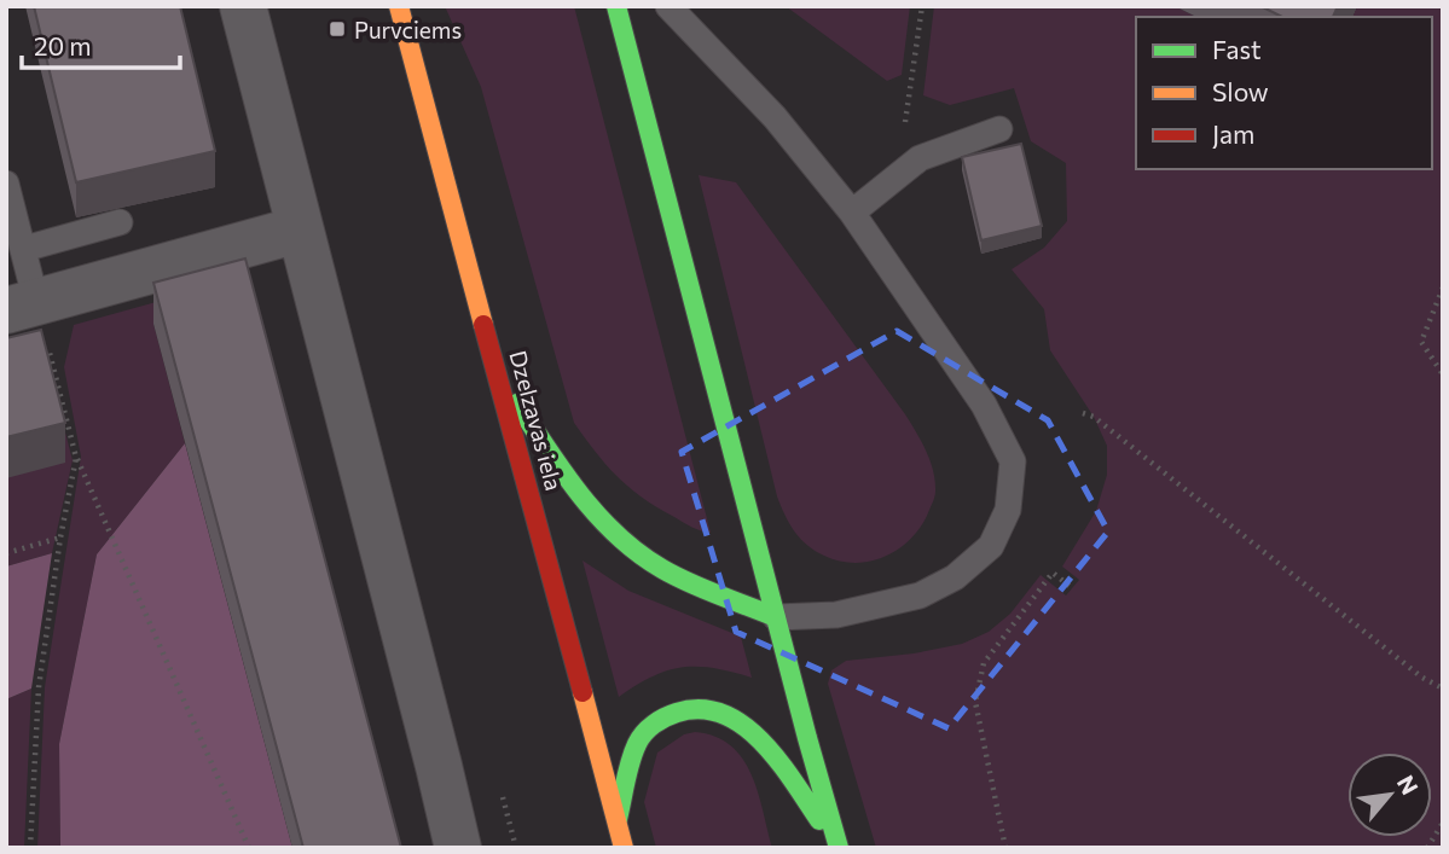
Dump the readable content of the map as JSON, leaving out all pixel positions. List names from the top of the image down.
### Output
{
  "streets": {
    "main road": ["Dzelzavas iela"]
  },
  "places": {
    "transit": ["Purvciems"]
  },
  "legend": ["Fast", "Slow", "Jam"],
  "scale_bar": "20 m",
  "north": "top right"
}
